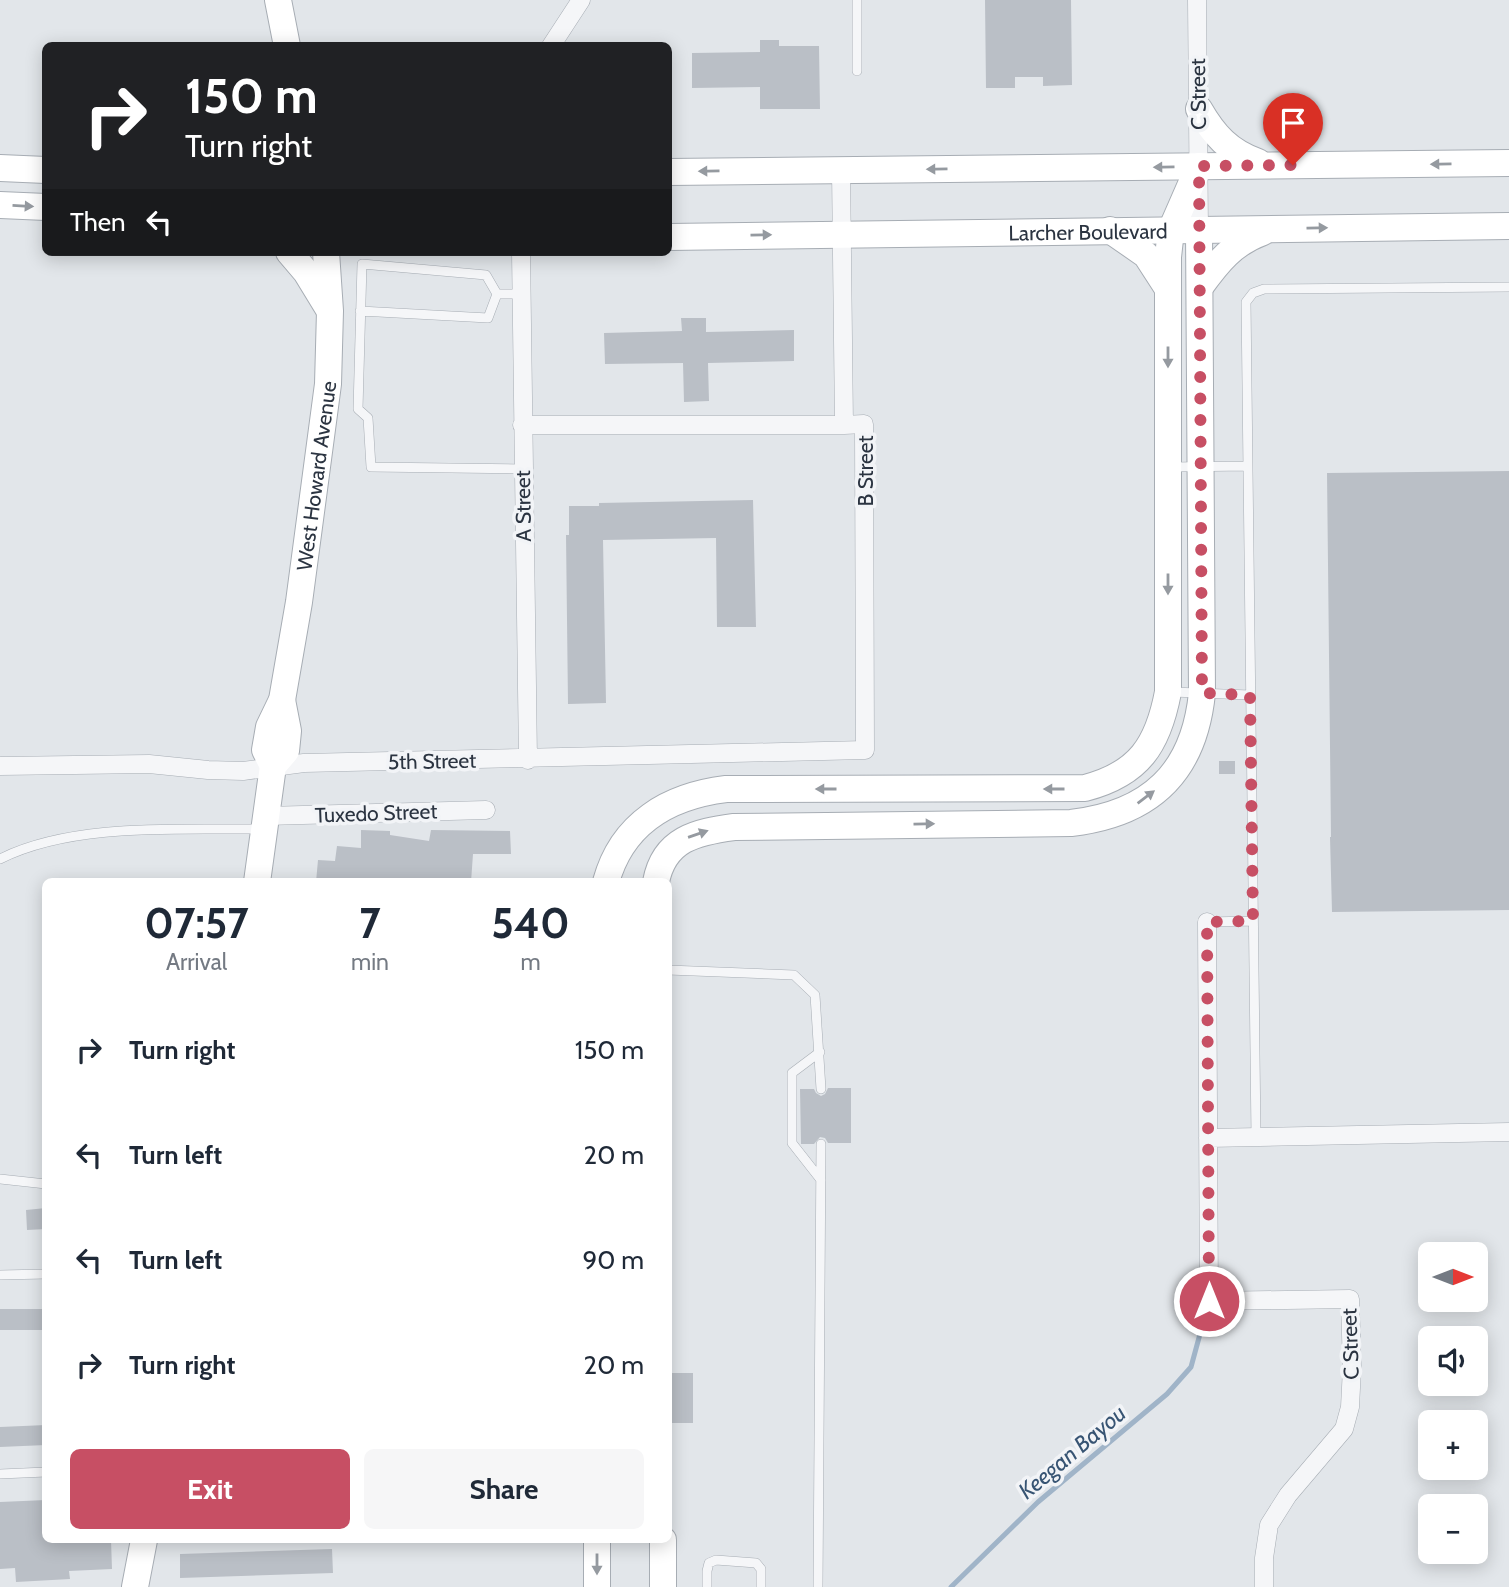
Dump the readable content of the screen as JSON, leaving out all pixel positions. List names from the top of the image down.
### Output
{
  "streets": {
    "main road": ["Larcher Boulevard", "West Howard Avenue"],
    "street": [
      "C Street",
      "B Street",
      "A Street",
      "5th Street",
      "Tuxedo Street"
    ]
  },
  "crossings": [
    ["C Street", "Larcher Boulevard"],
    ["Larcher Boulevard", "B Street"],
    ["B Street", "5th Street"],
    ["West Howard Avenue", "5th Street"],
    ["West Howard Avenue", "Tuxedo Street"],
    ["A Street", "5th Street"]
  ],
  "water": ["Keegan Bayou"],
  "north": "right",
  "page": {
    "turn": ["150 m", "Turn right"],
    "then": "Then",
    "eta": [
      "07:57",
      "Arrival",
      "7",
      "min",
      "540",
      "m"
    ],
    "list": [
      {
        "name": "Turn right",
        "value": "150 m"
      },
      {
        "name": "Turn left",
        "value": "20 m"
      },
      {
        "name": "Turn left",
        "value": "90 m"
      },
      {
        "name": "Turn right",
        "value": "20 m"
      }
    ],
    "map_buttons": ["+", "−"],
    "buttons": ["Exit", "Share"]
  }
}
